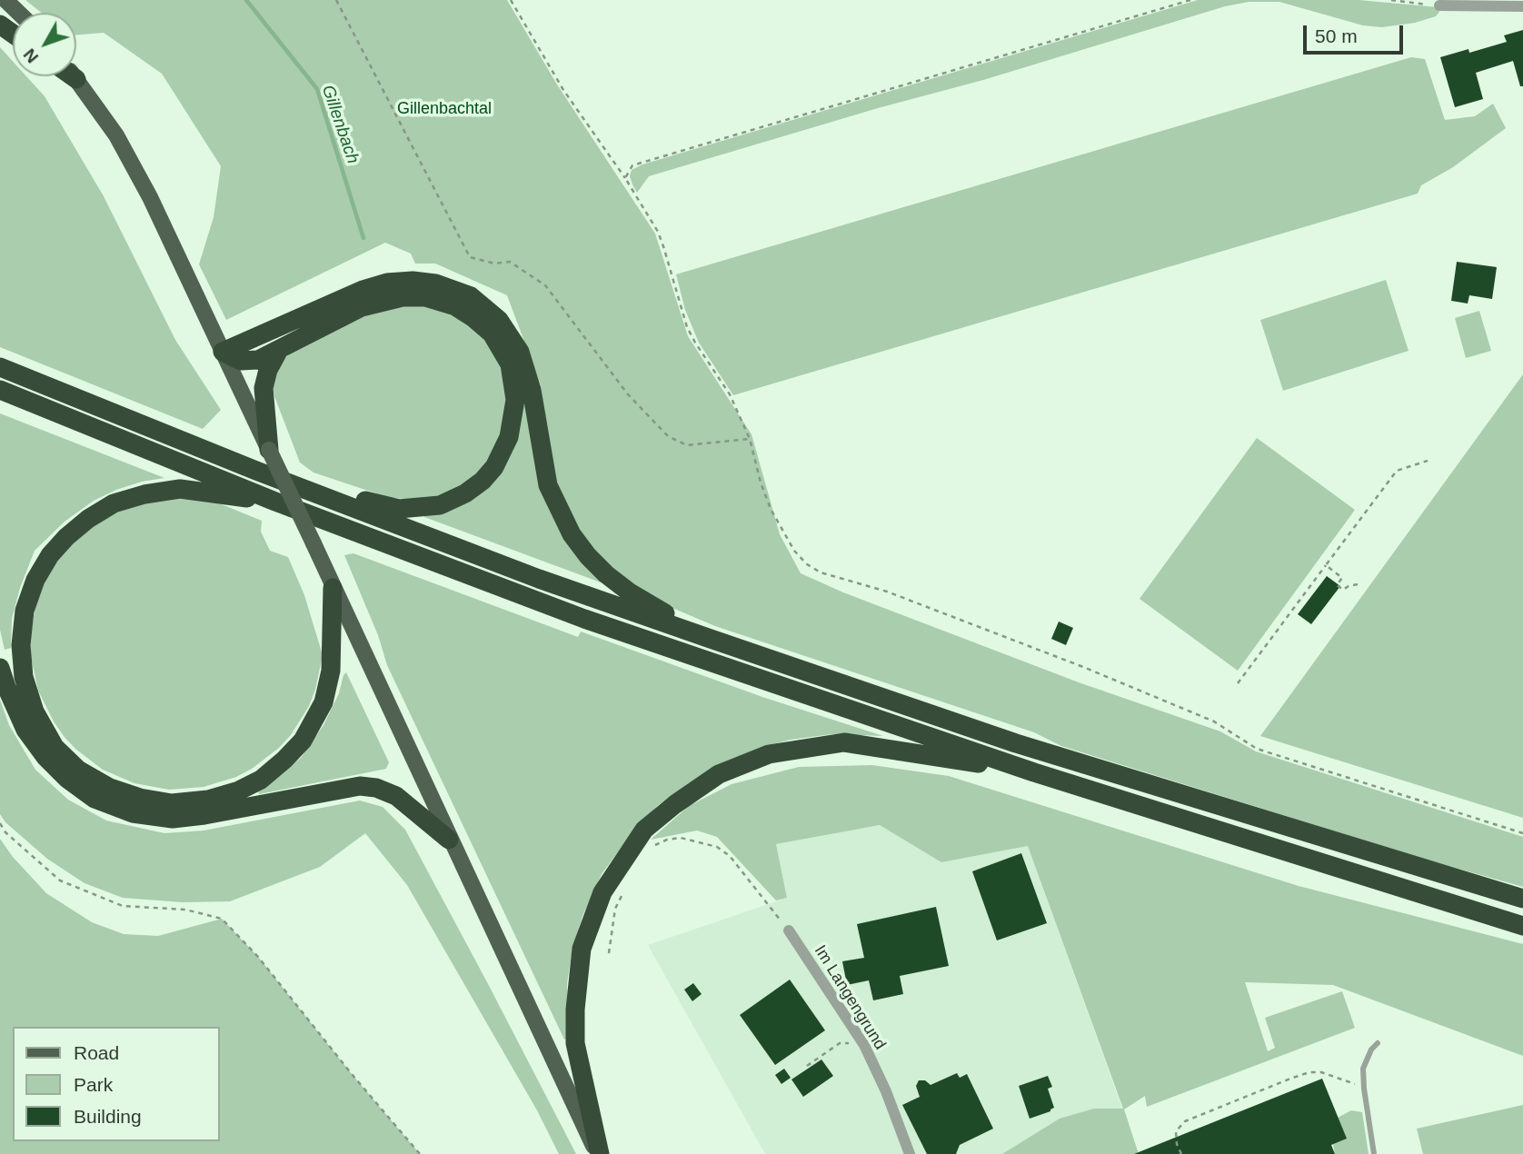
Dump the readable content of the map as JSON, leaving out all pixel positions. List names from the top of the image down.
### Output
{
  "streets": {
    "street": ["Im Langengrund"]
  },
  "water": ["Gillenbach"],
  "parks": ["Gillenbachtal"],
  "legend": ["Road", "Park", "Building"],
  "scale_bar": "50 m",
  "north": "bottom left"
}
